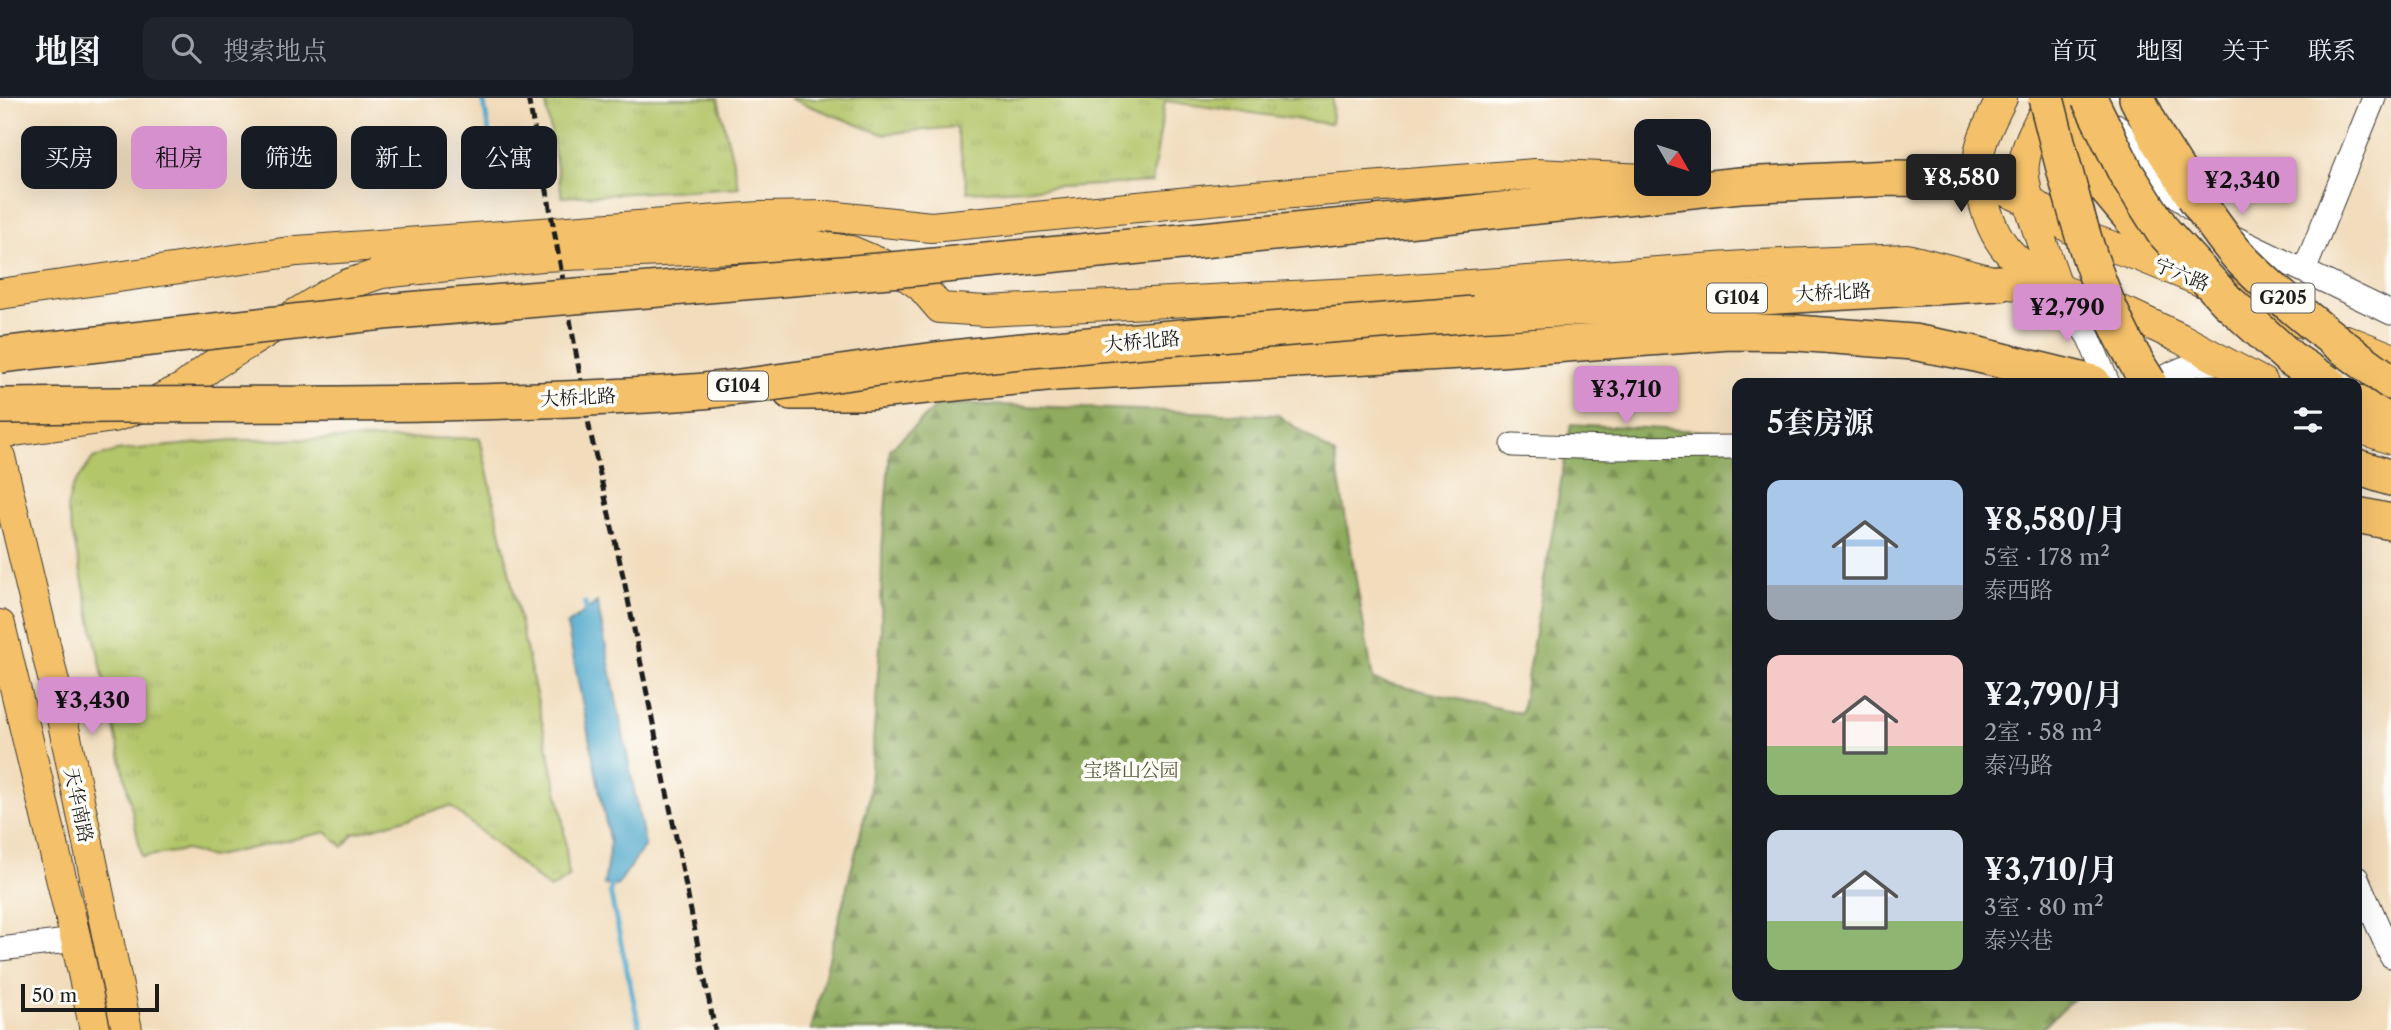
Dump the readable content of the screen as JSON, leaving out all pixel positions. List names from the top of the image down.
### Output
{
  "streets": {
    "highway": ["大桥北路", "G104", "G205"],
    "main road": ["宁六路", "天华南路"]
  },
  "parks": ["宝塔山公园"],
  "scale_bar": "50 m",
  "north": "bottom right",
  "page": {
    "header": "地图",
    "search": "搜索地点",
    "nav": [
      "首页",
      "地图",
      "关于",
      "联系"
    ],
    "chip": [
      "买房",
      "租房",
      "筛选",
      "新上",
      "公寓"
    ],
    "price": [
      "¥8,580",
      "¥2,340",
      "¥2,790",
      "¥3,710",
      "¥3,430"
    ],
    "heading": "5套房源",
    "list": [
      {
        "name": "¥8,580/月",
        "note": "5室 · 178 m² · 泰西路"
      },
      {
        "name": "¥2,790/月",
        "note": "2室 · 58 m² · 泰冯路"
      },
      {
        "name": "¥3,710/月",
        "note": "3室 · 80 m² · 泰兴巷"
      }
    ],
    "scale": "50 m"
  }
}
